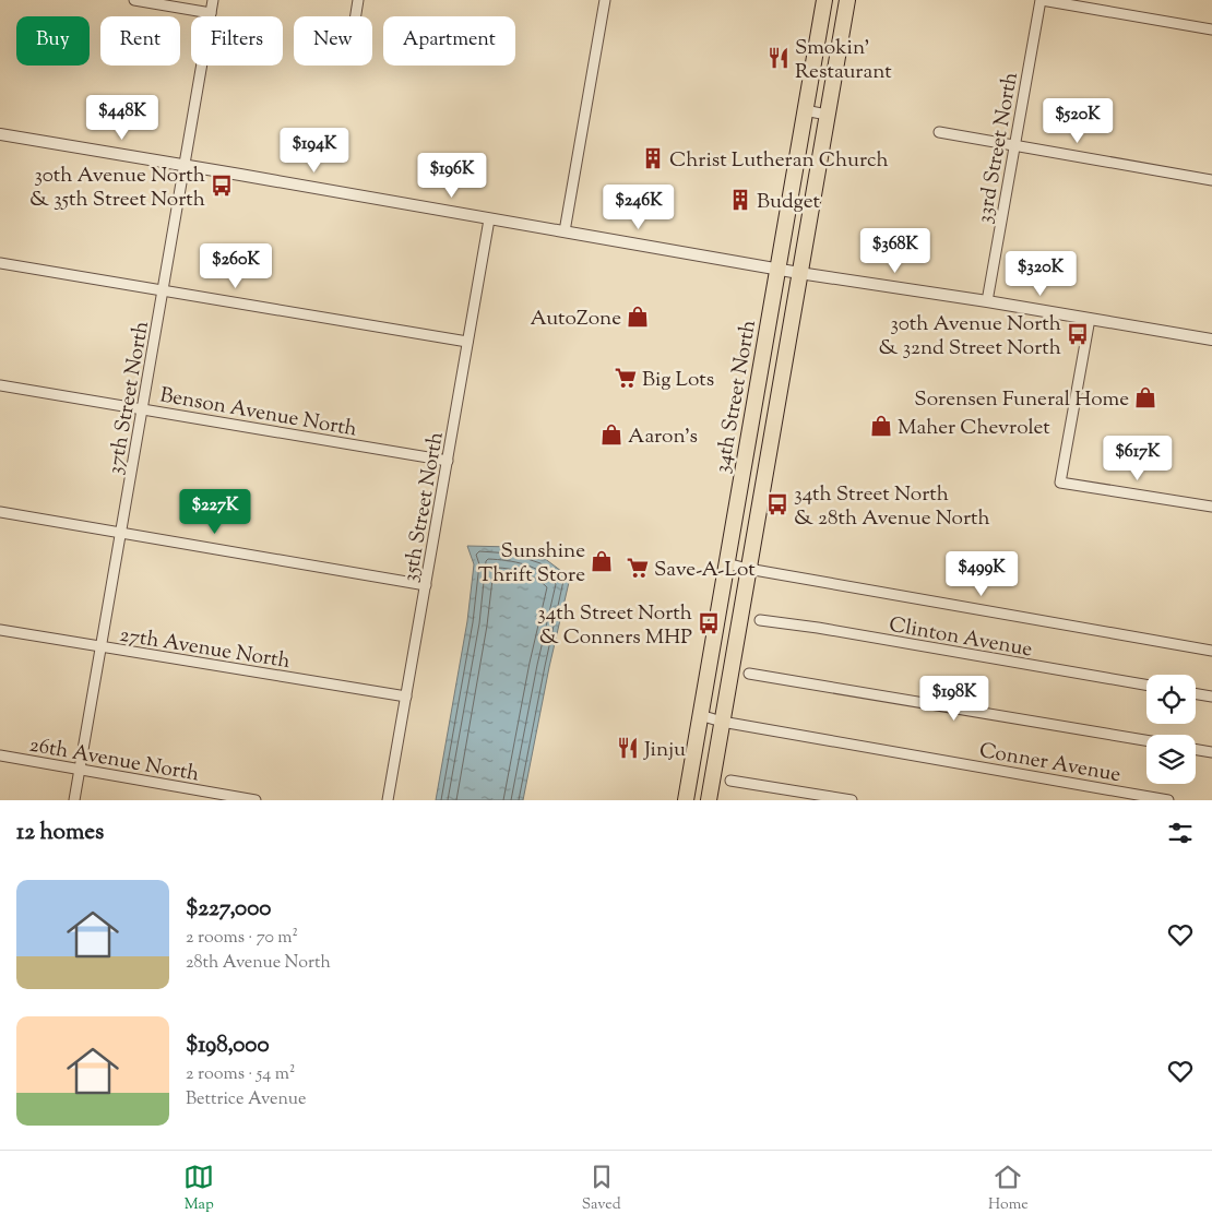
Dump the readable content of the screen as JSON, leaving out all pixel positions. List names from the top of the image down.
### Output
{
  "streets": {
    "highway": ["34th Street North"],
    "street": [
      "33rd Street North",
      "37th Street North",
      "Benson Avenue North",
      "35th Street North",
      "Clinton Avenue",
      "27th Avenue North",
      "26th Avenue North",
      "Conner Avenue"
    ]
  },
  "crossings": [
    ["34th Street North", "Conner Avenue"],
    ["37th Street North", "Benson Avenue North"],
    ["37th Street North", "27th Avenue North"],
    ["37th Street North", "26th Avenue North"],
    ["Benson Avenue North", "35th Street North"],
    ["35th Street North", "27th Avenue North"]
  ],
  "places": {
    "restaurant": ["Smokin' Restaurant", "Jinju"],
    "building": ["Christ Lutheran Church", "Budget"],
    "bus stop": [
      "30th Avenue North & 35th Street North",
      "30th Avenue North & 32nd Street North",
      "34th Street North & 28th Avenue North",
      "34th Street North & Conners MHP"
    ],
    "shop": [
      "AutoZone",
      "Sorensen Funeral Home",
      "Maher Chevrolet",
      "Aaron's",
      "Sunshine Thrift Store"
    ],
    "supermarket": ["Big Lots", "Save-A-Lot"]
  },
  "page": {
    "chip": [
      "Buy",
      "Rent",
      "Filters",
      "New",
      "Apartment"
    ],
    "price": [
      "$448K",
      "$520K",
      "$194K",
      "$196K",
      "$246K",
      "$368K",
      "$260K",
      "$320K",
      "$617K",
      "$227K",
      "$499K",
      "$198K"
    ],
    "heading": "12 homes",
    "list": [
      {
        "name": "$227,000",
        "note": "2 rooms · 70 m² · 28th Avenue North"
      },
      {
        "name": "$198,000",
        "note": "2 rooms · 54 m² · Bettrice Avenue"
      }
    ],
    "tabs": ["Map", "Saved", "Home"]
  }
}
